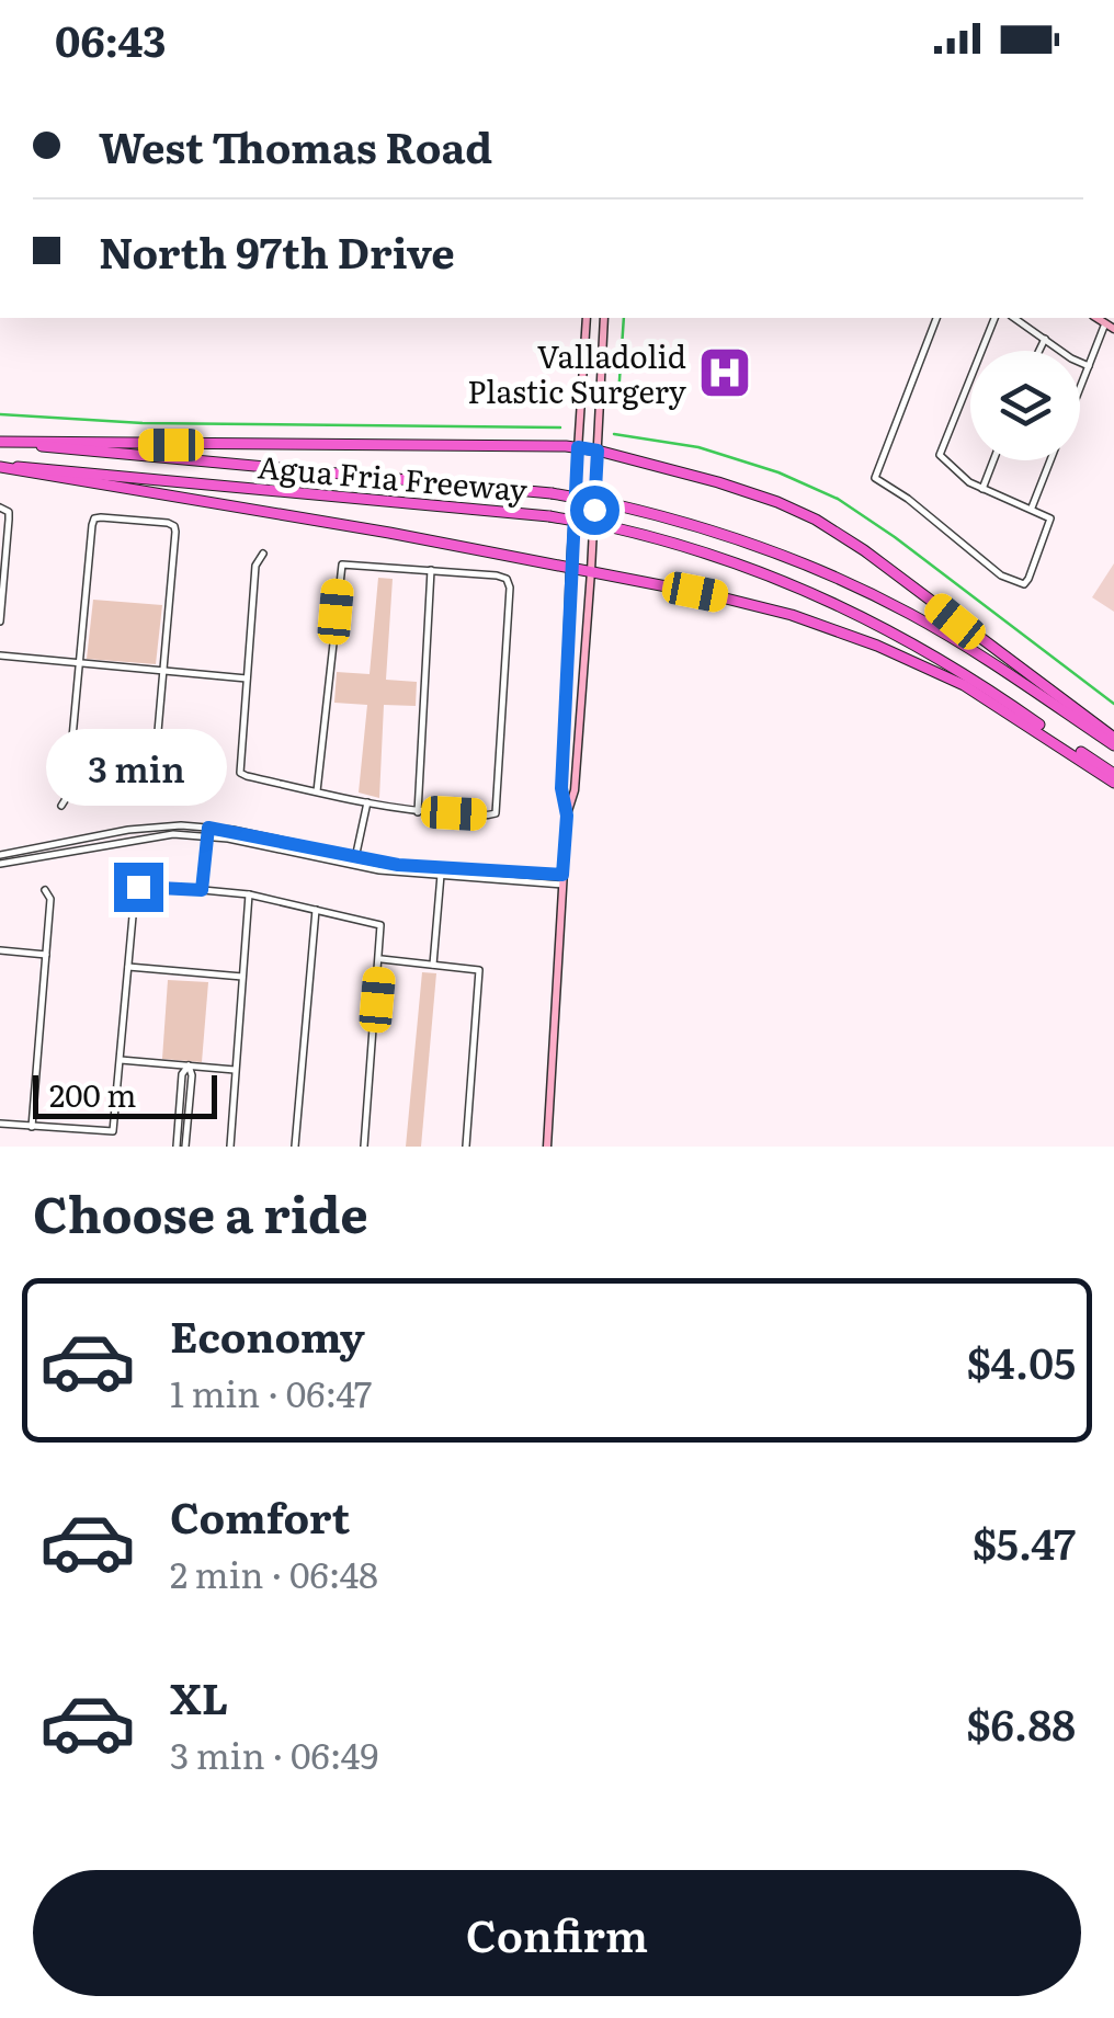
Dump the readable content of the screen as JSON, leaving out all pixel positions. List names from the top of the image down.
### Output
{
  "streets": {
    "highway": ["Agua Fria Freeway"]
  },
  "places": {
    "hospital": ["Valladolid Plastic Surgery"]
  },
  "scale_bar": "200 m",
  "page": {
    "status": "06:43",
    "banner": ["West Thomas Road", "North 97th Drive"],
    "bubble": "3 min",
    "scale": "200 m",
    "heading": "Choose a ride",
    "list": [
      {
        "name": "Economy",
        "note": "1 min · 06:47",
        "value": "$4.05"
      },
      {
        "name": "Comfort",
        "note": "2 min · 06:48",
        "value": "$5.47"
      },
      {
        "name": "XL",
        "note": "3 min · 06:49",
        "value": "$6.88"
      }
    ],
    "buttons": "Confirm"
  }
}
